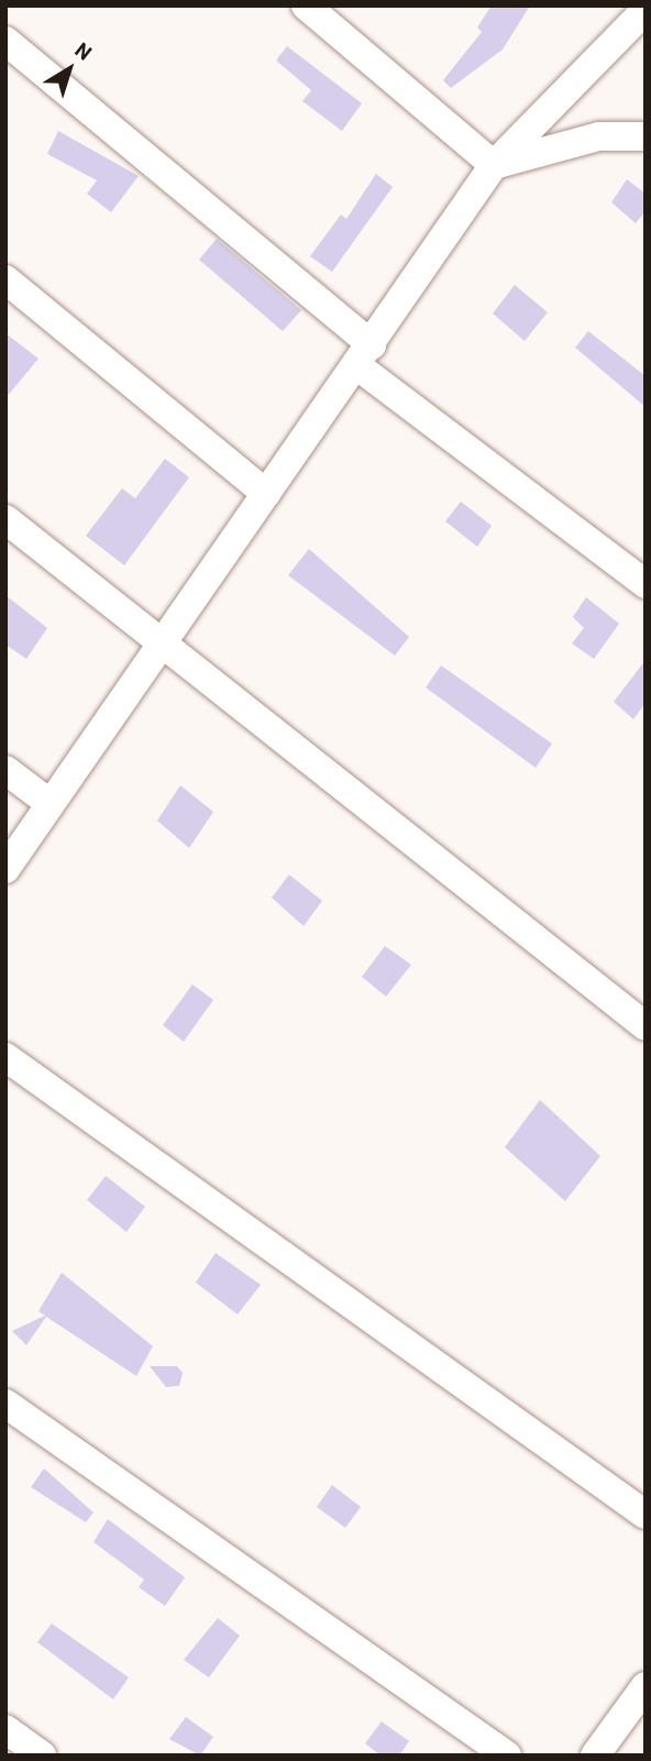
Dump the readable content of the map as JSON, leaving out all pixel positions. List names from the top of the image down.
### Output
{
  "north": "top right"
}
